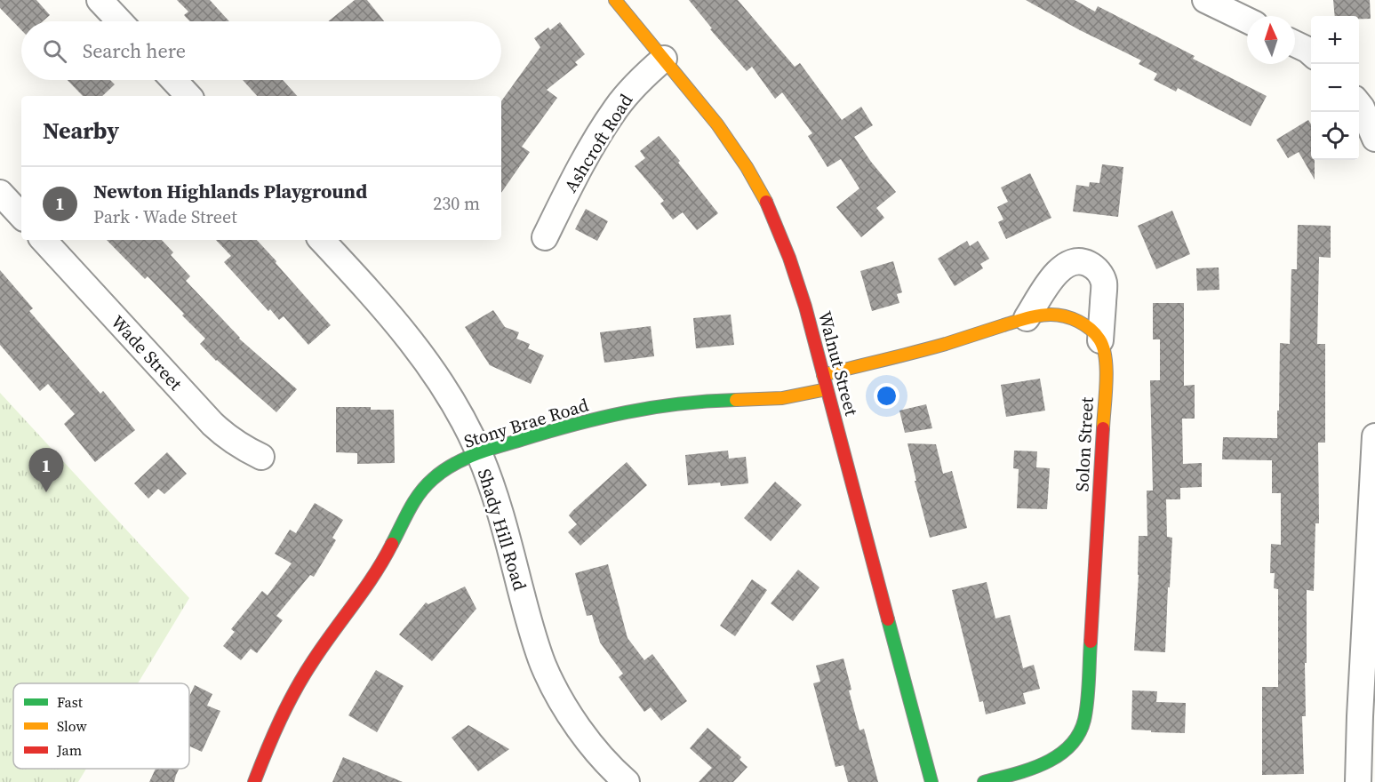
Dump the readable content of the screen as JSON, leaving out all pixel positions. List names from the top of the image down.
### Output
{
  "streets": {
    "street": [
      "Ashcroft Road",
      "Wade Street",
      "Walnut Street",
      "Stony Brae Road",
      "Solon Street",
      "Shady Hill Road"
    ]
  },
  "crossings": [
    ["Ashcroft Road", "Walnut Street"],
    ["Walnut Street", "Stony Brae Road"],
    ["Stony Brae Road", "Shady Hill Road"]
  ],
  "legend": ["Fast", "Slow", "Jam"],
  "north": "top",
  "page": {
    "map_buttons": ["+", "−"],
    "search": "Search here",
    "heading": "Nearby",
    "list": [
      {
        "mark": "1",
        "name": "Newton Highlands Playground",
        "note": "Park · Wade Street",
        "value": "230 m"
      }
    ],
    "pins": "1"
  }
}
